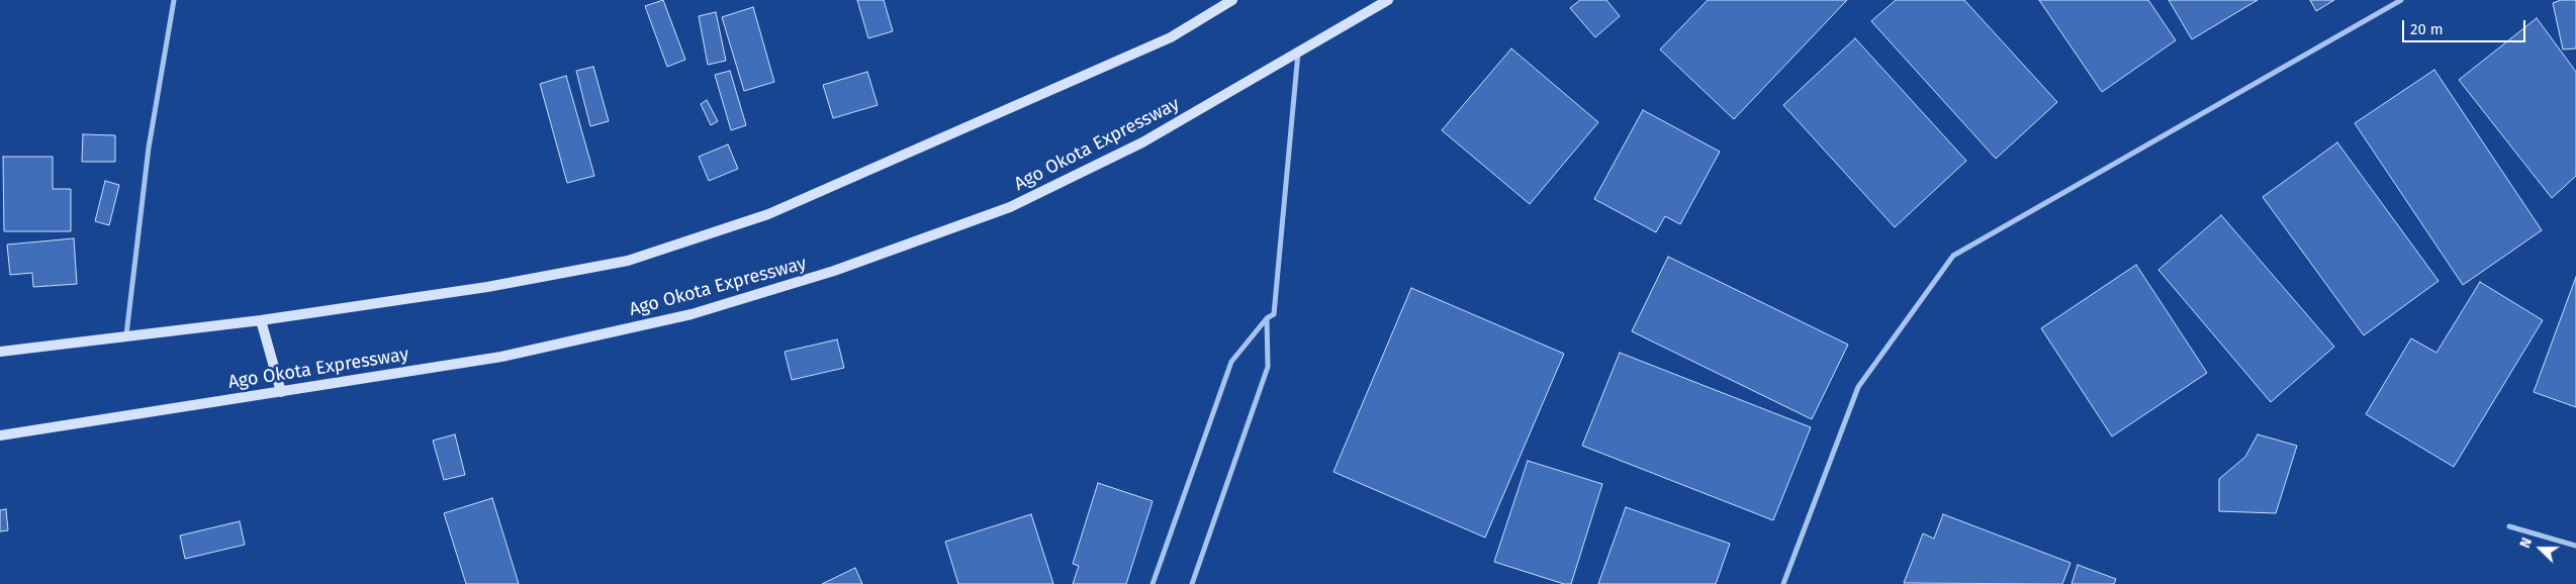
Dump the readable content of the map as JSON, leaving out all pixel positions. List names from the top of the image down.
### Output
{
  "streets": {
    "main road": ["Ago Okota Expressway"]
  },
  "scale_bar": "20 m",
  "north": "left"
}
